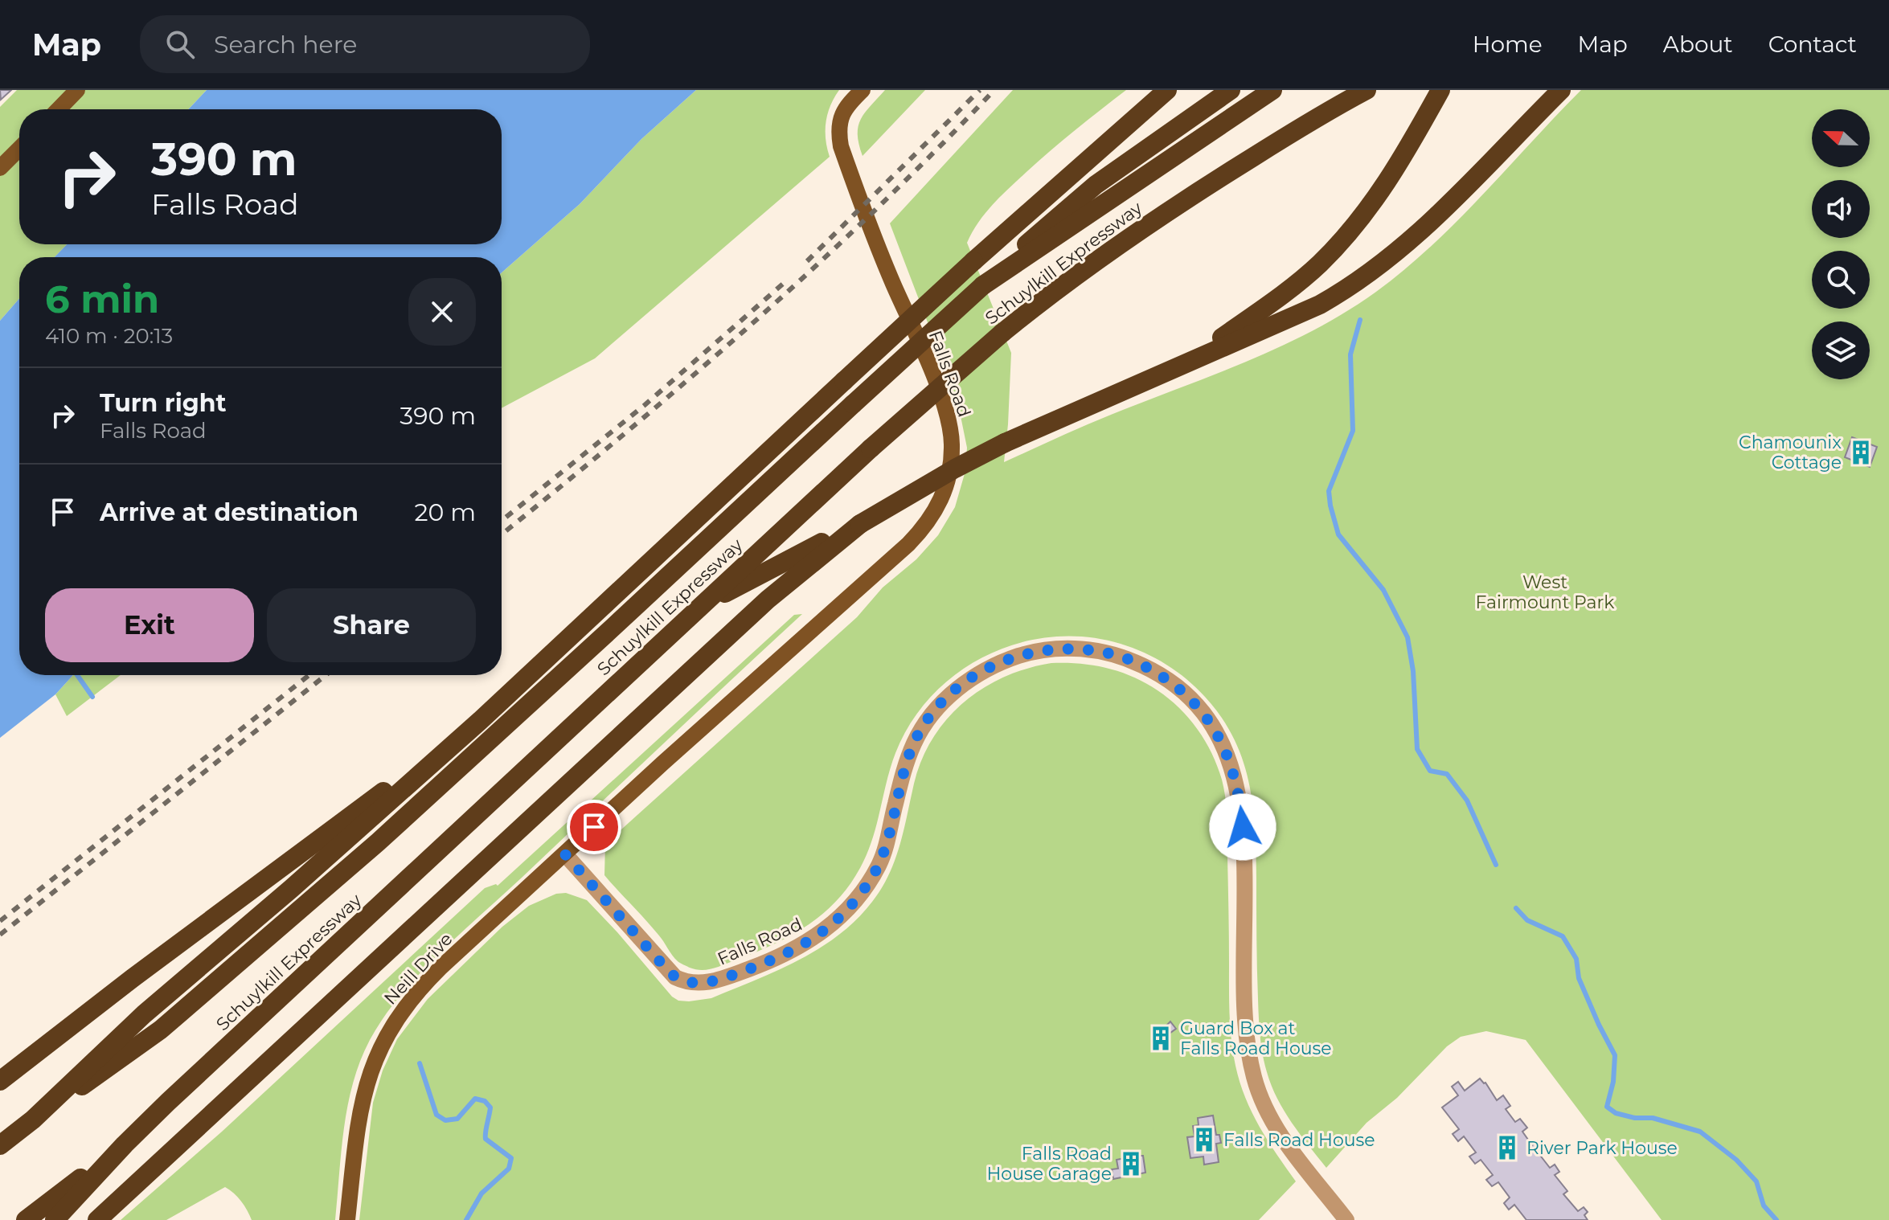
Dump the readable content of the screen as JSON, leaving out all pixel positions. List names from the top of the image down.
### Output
{
  "streets": {
    "highway": ["Schuylkill Expressway"],
    "main road": ["Falls Road", "Neill Drive"]
  },
  "crossings": [
    ["Falls Road", "Neill Drive"]
  ],
  "parks": ["West Fairmount Park"],
  "places": {
    "building": [
      "Chamounix Cottage",
      "Guard Box at Falls Road House",
      "Falls Road House",
      "River Park House",
      "Falls Road House Garage"
    ]
  },
  "north": "left",
  "page": {
    "header": "Map",
    "search": "Search here",
    "nav": [
      "Home",
      "Map",
      "About",
      "Contact"
    ],
    "turn": ["390 m", "Falls Road"],
    "heading": ["6 min", "410 m · 20:13"],
    "list": [
      {
        "name": "Turn right",
        "note": "Falls Road",
        "value": "390 m"
      },
      {
        "name": "Arrive at destination",
        "value": "20 m"
      }
    ],
    "buttons": ["Exit", "Share"]
  }
}
